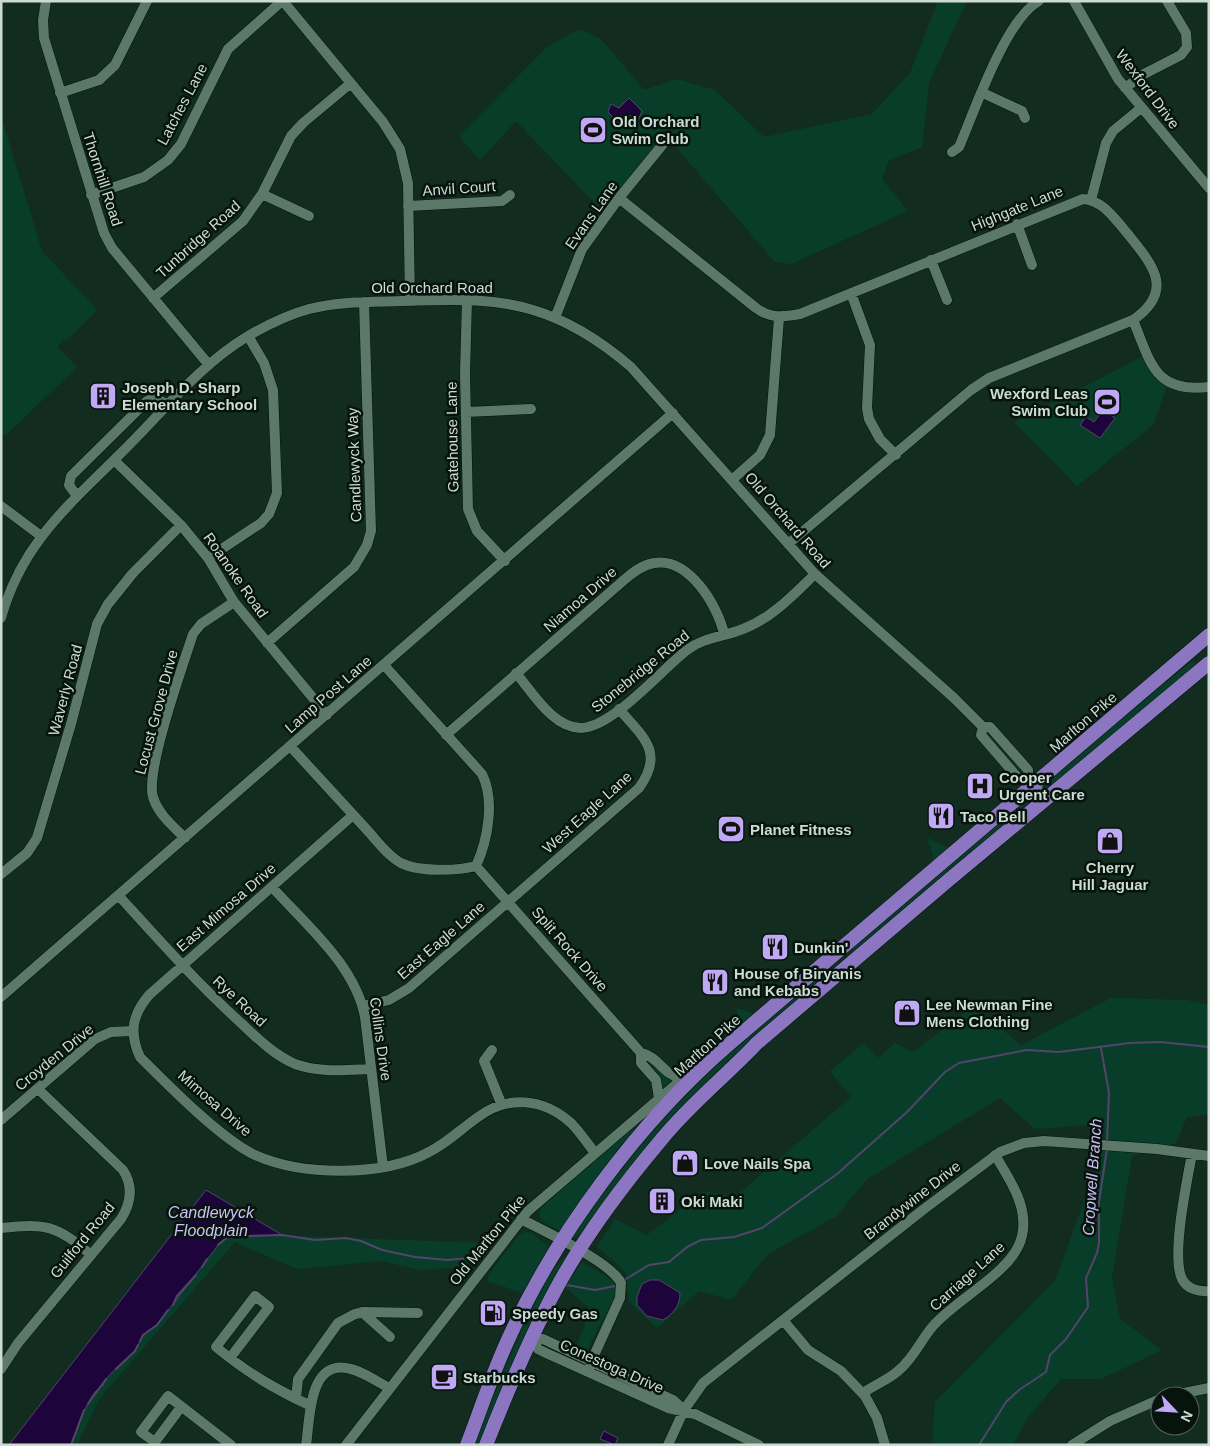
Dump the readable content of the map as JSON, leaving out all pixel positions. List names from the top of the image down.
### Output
{
  "streets": {
    "highway": ["Marlton Pike"],
    "street": [
      "Wexford Drive",
      "Latches Lane",
      "Thornhill Road",
      "Anvil Court",
      "Highgate Lane",
      "Evans Lane",
      "Tunbridge Road",
      "Old Orchard Road",
      "Gatehouse Lane",
      "Candlewyck Way",
      "Roanoke Road",
      "Niamoa Drive",
      "Stonebridge Road",
      "Waverly Road",
      "Lamp Post Lane",
      "Locust Grove Drive",
      "West Eagle Lane",
      "East Mimosa Drive",
      "East Eagle Lane",
      "Split Rock Drive",
      "Rye Road",
      "Collins Drive",
      "Croyden Drive",
      "Mimosa Drive",
      "Brandywine Drive",
      "Guilford Road",
      "Old Marlton Pike",
      "Carriage Lane",
      "Conestoga Drive"
    ]
  },
  "crossings": [
    ["Latches Lane", "Thornhill Road"],
    ["Thornhill Road", "Tunbridge Road"],
    ["Thornhill Road", "Old Orchard Road"],
    ["Evans Lane", "Old Orchard Road"],
    ["Old Orchard Road", "Gatehouse Lane"],
    ["Old Orchard Road", "Candlewyck Way"],
    ["Old Orchard Road", "Roanoke Road"],
    ["Old Orchard Road", "Stonebridge Road"],
    ["Old Orchard Road", "Lamp Post Lane"],
    ["Old Orchard Road", "Marlton Pike"],
    ["Gatehouse Lane", "Lamp Post Lane"],
    ["Candlewyck Way", "Roanoke Road"],
    ["Roanoke Road", "Waverly Road"],
    ["Roanoke Road", "Lamp Post Lane"],
    ["Roanoke Road", "Locust Grove Drive"],
    ["Niamoa Drive", "Stonebridge Road"],
    ["Stonebridge Road", "West Eagle Lane"],
    ["Lamp Post Lane", "Locust Grove Drive"],
    ["Lamp Post Lane", "Rye Road"],
    ["Marlton Pike", "Old Marlton Pike"],
    ["West Eagle Lane", "East Eagle Lane"],
    ["West Eagle Lane", "Split Rock Drive"],
    ["East Mimosa Drive", "Rye Road"],
    ["East Mimosa Drive", "Collins Drive"],
    ["East Mimosa Drive", "Croyden Drive"],
    ["East Mimosa Drive", "Mimosa Drive"],
    ["East Eagle Lane", "Split Rock Drive"],
    ["East Eagle Lane", "Collins Drive"],
    ["Split Rock Drive", "Old Marlton Pike"],
    ["Rye Road", "Collins Drive"],
    ["Collins Drive", "Mimosa Drive"],
    ["Croyden Drive", "Mimosa Drive"],
    ["Croyden Drive", "Guilford Road"],
    ["Brandywine Drive", "Carriage Lane"],
    ["Brandywine Drive", "Conestoga Drive"]
  ],
  "water": ["Cropwell Branch", "Candlewyck Floodplain"],
  "places": {
    "sports": ["Old Orchard Swim Club", "Wexford Leas Swim Club", "Planet Fitness"],
    "building": ["Joseph D. Sharp Elementary School", "Oki Maki"],
    "hospital": ["Cooper Urgent Care"],
    "restaurant": ["Taco Bell", "Dunkin'", "House of Biryanis and Kebabs"],
    "shop": ["Cherry Hill Jaguar", "Lee Newman Fine Mens Clothing", "Love Nails Spa"],
    "fuel station": ["Speedy Gas"],
    "cafe": ["Starbucks"]
  },
  "north": "bottom right"
}
